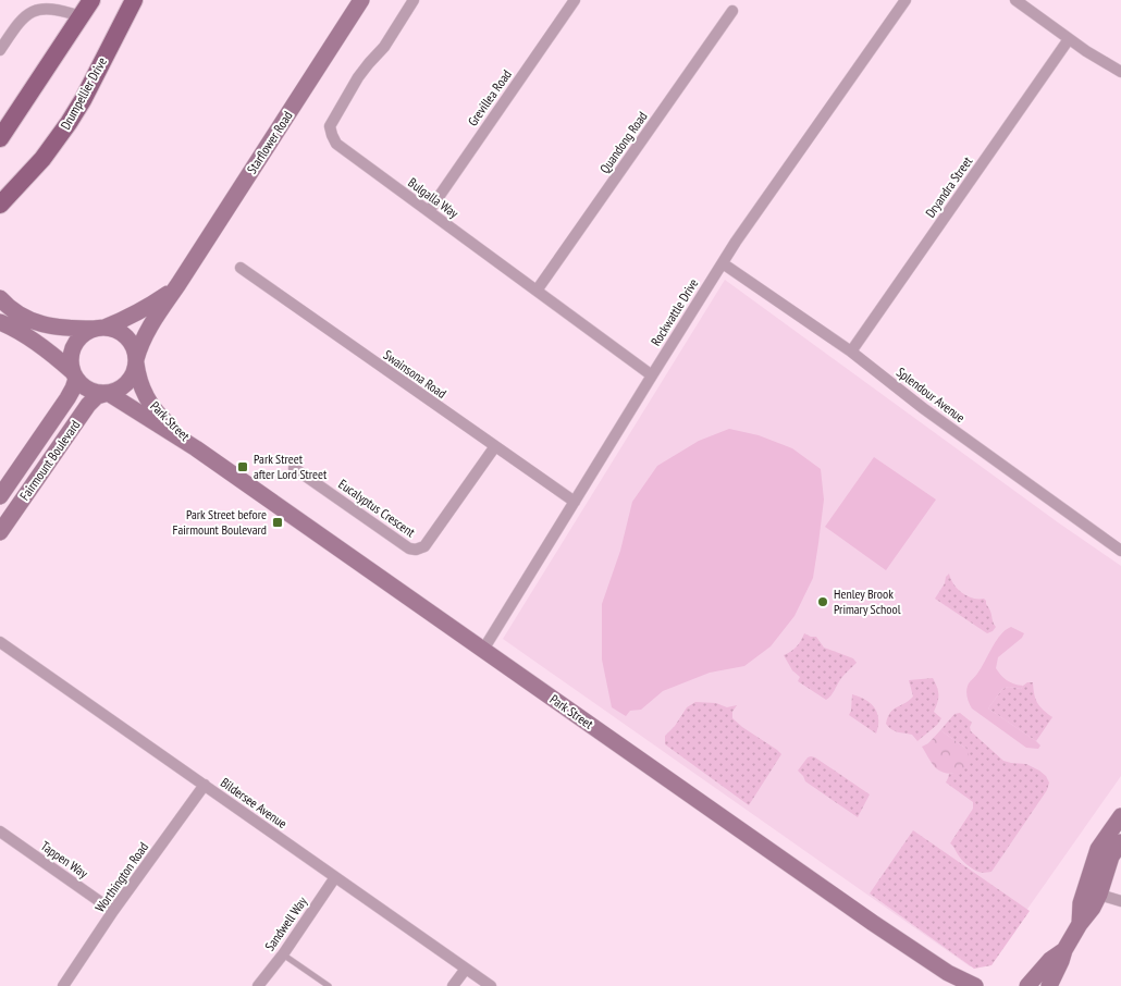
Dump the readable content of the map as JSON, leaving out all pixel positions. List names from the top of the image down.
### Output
{
  "streets": {
    "main road": ["Drumpellier Drive"],
    "street": [
      "Grevillea Road",
      "Starflower Road",
      "Quandong Road",
      "Dryandra Street",
      "Bulgalla Way",
      "Rockwattle Drive",
      "Swainsona Road",
      "Splendour Avenue",
      "Park Street",
      "Fairmount Boulevard",
      "Eucalyptus Crescent",
      "Bildersee Avenue",
      "Tappen Way",
      "Worthington Road",
      "Sandwell Way"
    ]
  },
  "crossings": [
    ["Grevillea Road", "Bulgalla Way"],
    ["Starflower Road", "Park Street"],
    ["Starflower Road", "Fairmount Boulevard"],
    ["Quandong Road", "Bulgalla Way"],
    ["Dryandra Street", "Splendour Avenue"],
    ["Bulgalla Way", "Rockwattle Drive"],
    ["Rockwattle Drive", "Swainsona Road"],
    ["Rockwattle Drive", "Splendour Avenue"],
    ["Rockwattle Drive", "Park Street"],
    ["Swainsona Road", "Eucalyptus Crescent"],
    ["Park Street", "Fairmount Boulevard"],
    ["Bildersee Avenue", "Worthington Road"],
    ["Bildersee Avenue", "Sandwell Way"],
    ["Tappen Way", "Worthington Road"]
  ],
  "places": {
    "transit": ["Park Street after Lord Street", "Park Street before Fairmount Boulevard"],
    "other": ["Henley Brook Primary School"]
  }
}
